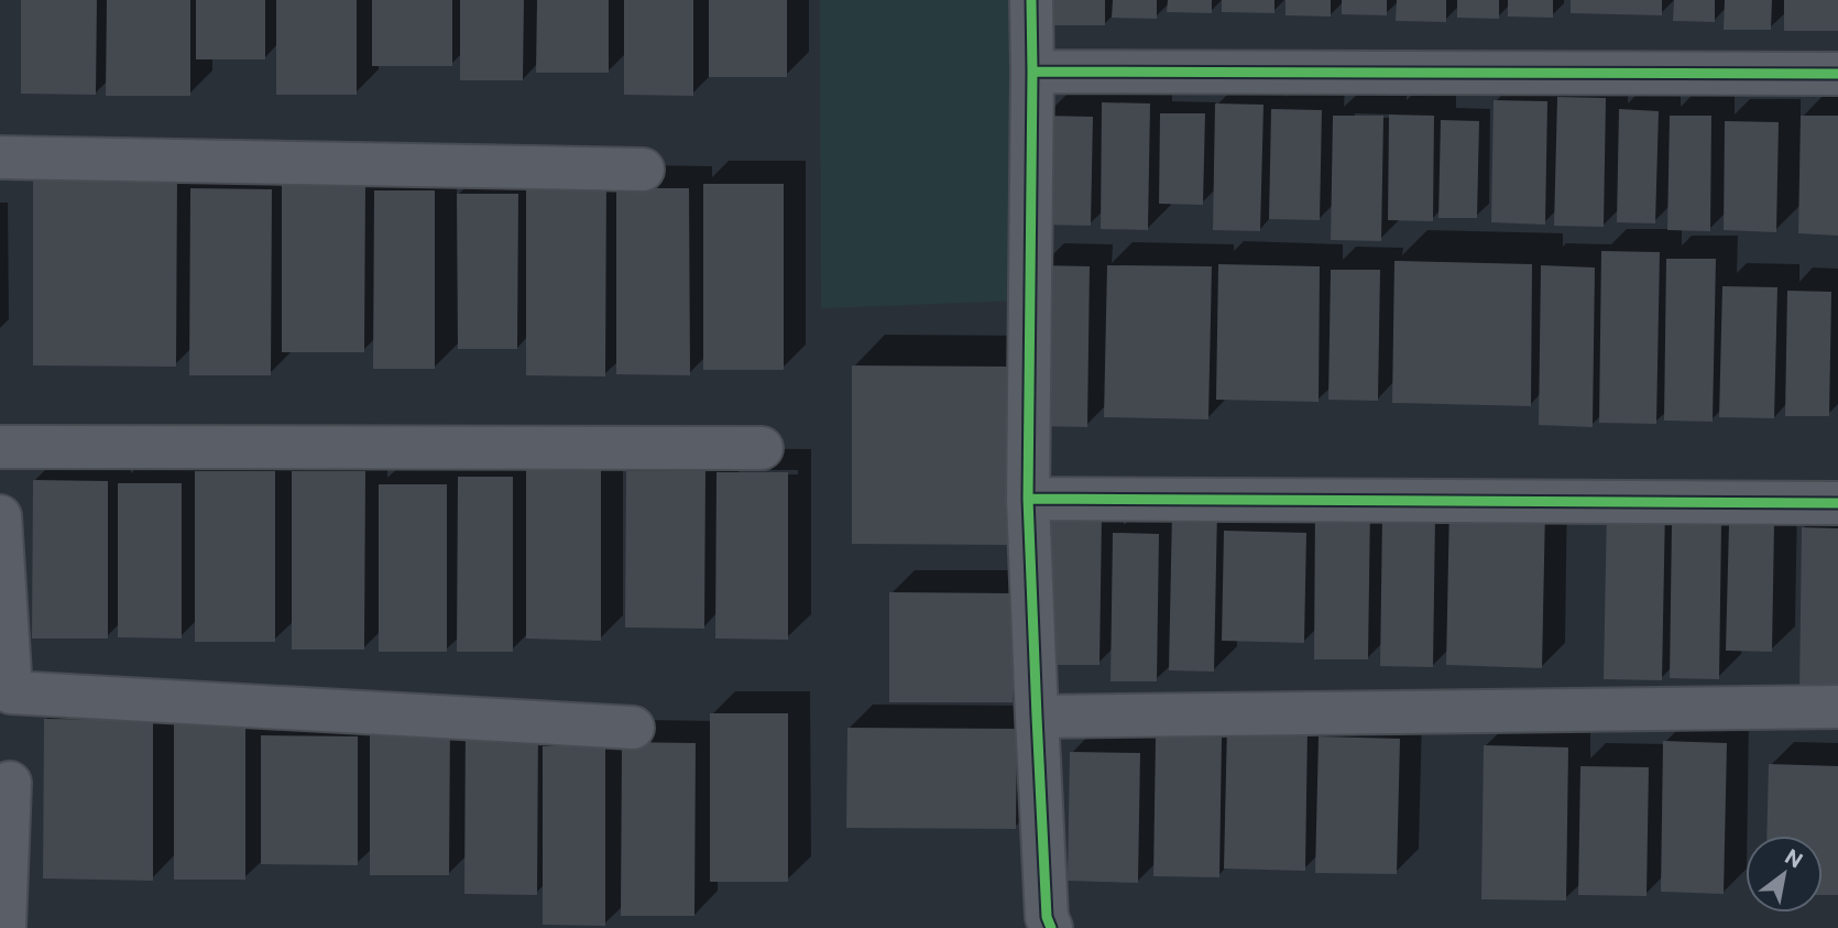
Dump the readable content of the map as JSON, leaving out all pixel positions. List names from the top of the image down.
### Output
{
  "north": "top right"
}
